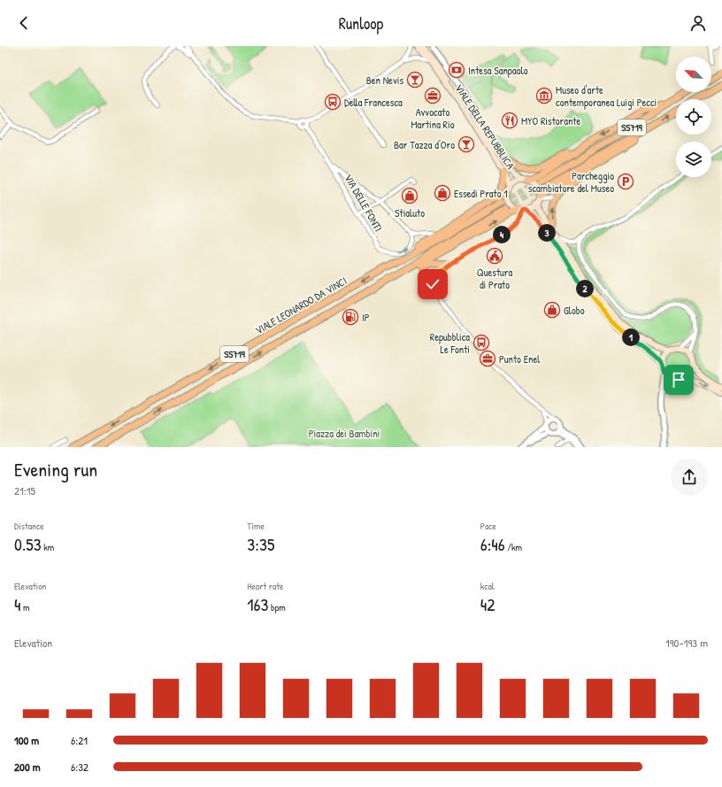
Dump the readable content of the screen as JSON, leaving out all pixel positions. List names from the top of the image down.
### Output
{
  "streets": {
    "highway": ["SS719", "VIALE LEONARDO DA VINCI"],
    "main road": ["VIALE DELLA REPUBBLICA"],
    "street": ["VIA DELLE FONTI"]
  },
  "parks": ["Piazza dei Bambini"],
  "places": {
    "bank": ["Intesa Sanpaolo"],
    "bar": ["Ben Nevis", "Bar Tazza d'Oro"],
    "office": ["Avvocato Martina Rio", "Punto Enel"],
    "museum": ["Museo d'arte contemporanea Luigi Pecci"],
    "bus stop": ["Della Francesca", "Repubblica Le Fonti"],
    "restaurant": ["MYO Ristorante"],
    "parking": ["Parcheggio scambiatore del Museo"],
    "shop": ["Essedi Prato 1", "Stialuto", "Globo"],
    "public building": ["Questura di Prato"],
    "fuel station": ["IP"]
  },
  "north": "top left",
  "page": {
    "header": "Runloop",
    "pins": [
      "3",
      "4",
      "2",
      "1"
    ],
    "heading": ["Evening run", "21:15"],
    "stats": [
      ["Distance", "0.53 km"],
      ["Time", "3:35"],
      ["Pace", "6:46 /km"],
      ["Elevation", "4 m"],
      ["Heart rate", "163 bpm"],
      ["kcal", "42"]
    ],
    "chart": ["Elevation", "190–193 m"],
    "list": [
      {
        "name": "100 m",
        "note": "6:21"
      },
      {
        "name": "200 m",
        "note": "6:32"
      }
    ]
  }
}
